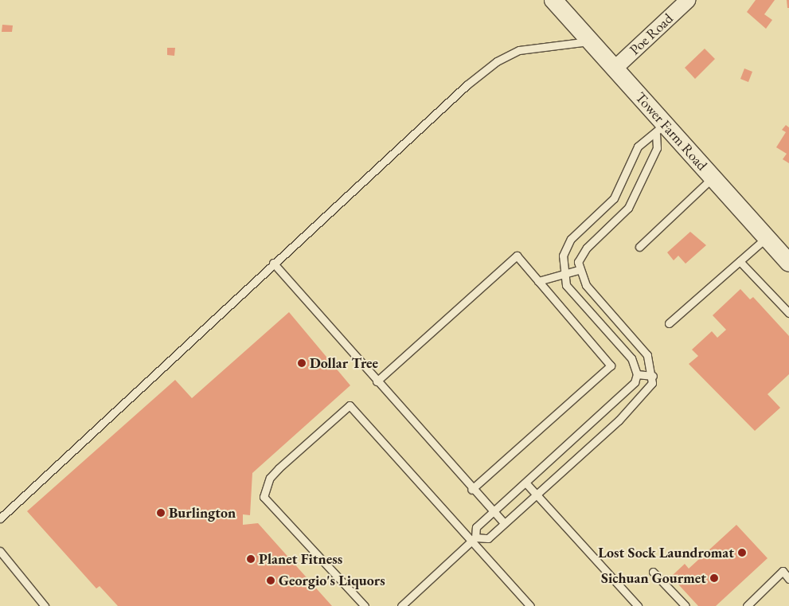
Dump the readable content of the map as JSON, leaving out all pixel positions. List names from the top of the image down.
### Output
{
  "streets": {
    "street": ["Poe Road", "Tower Farm Road"]
  },
  "crossings": [
    ["Poe Road", "Tower Farm Road"]
  ],
  "places": [
    "Dollar Tree",
    "Burlington",
    "Lost Sock Laundromat",
    "Planet Fitness",
    "Sichuan Gourmet",
    "Georgio's Liquors"
  ]
}
